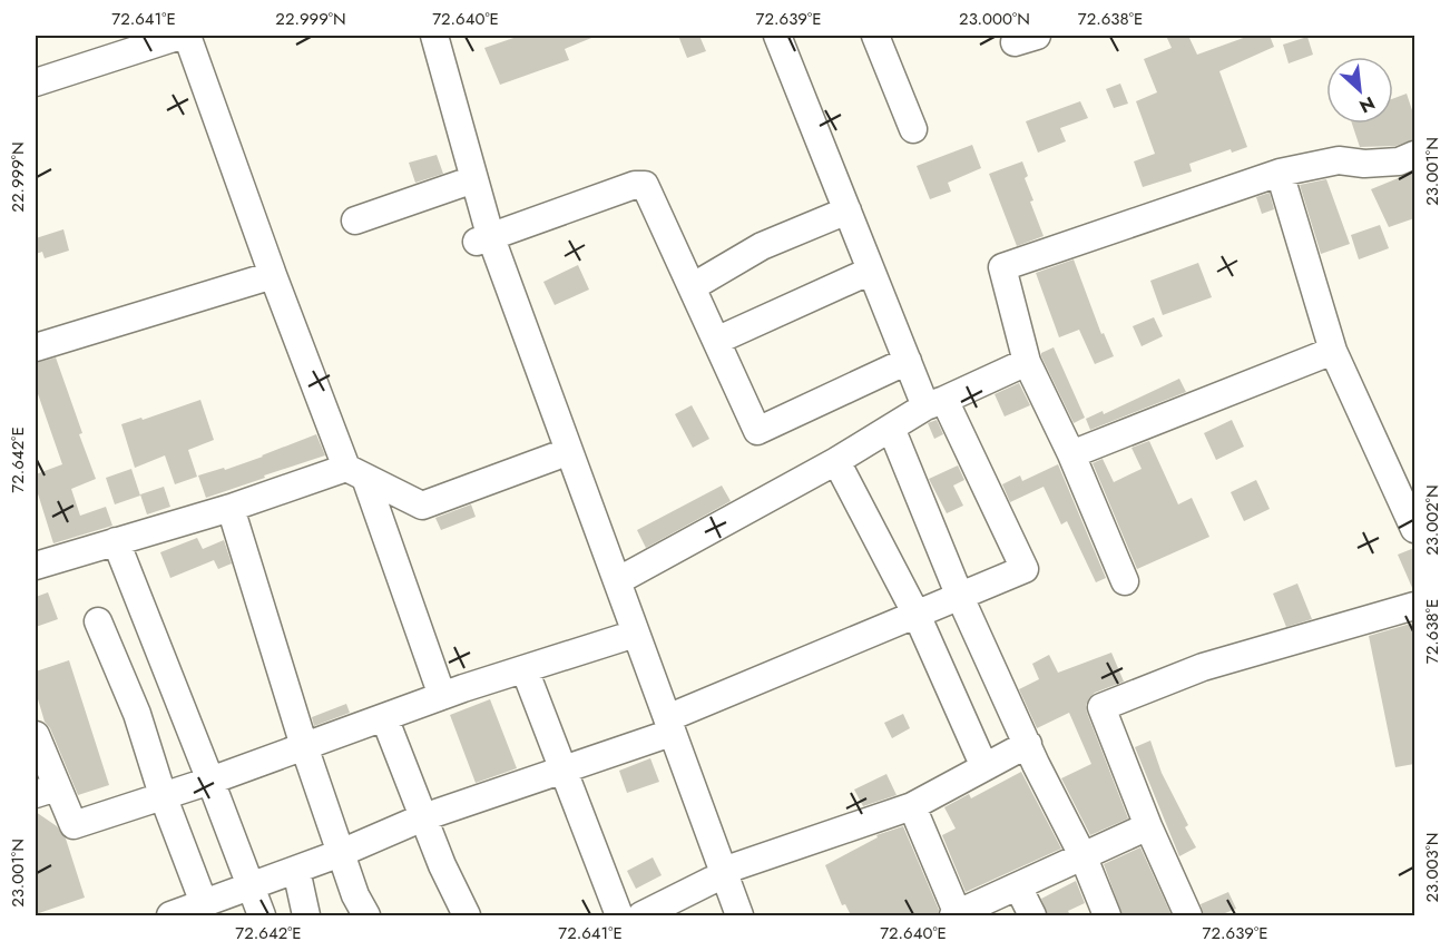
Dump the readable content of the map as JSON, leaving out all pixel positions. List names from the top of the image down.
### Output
{
  "north": "bottom right",
  "coordinates": [
    "72.641°E",
    "22.999°N",
    "72.640°E",
    "72.639°E",
    "23.000°N",
    "72.638°E",
    "23.001°N",
    "72.642°E",
    "23.002°N",
    "23.003°N"
  ]
}
